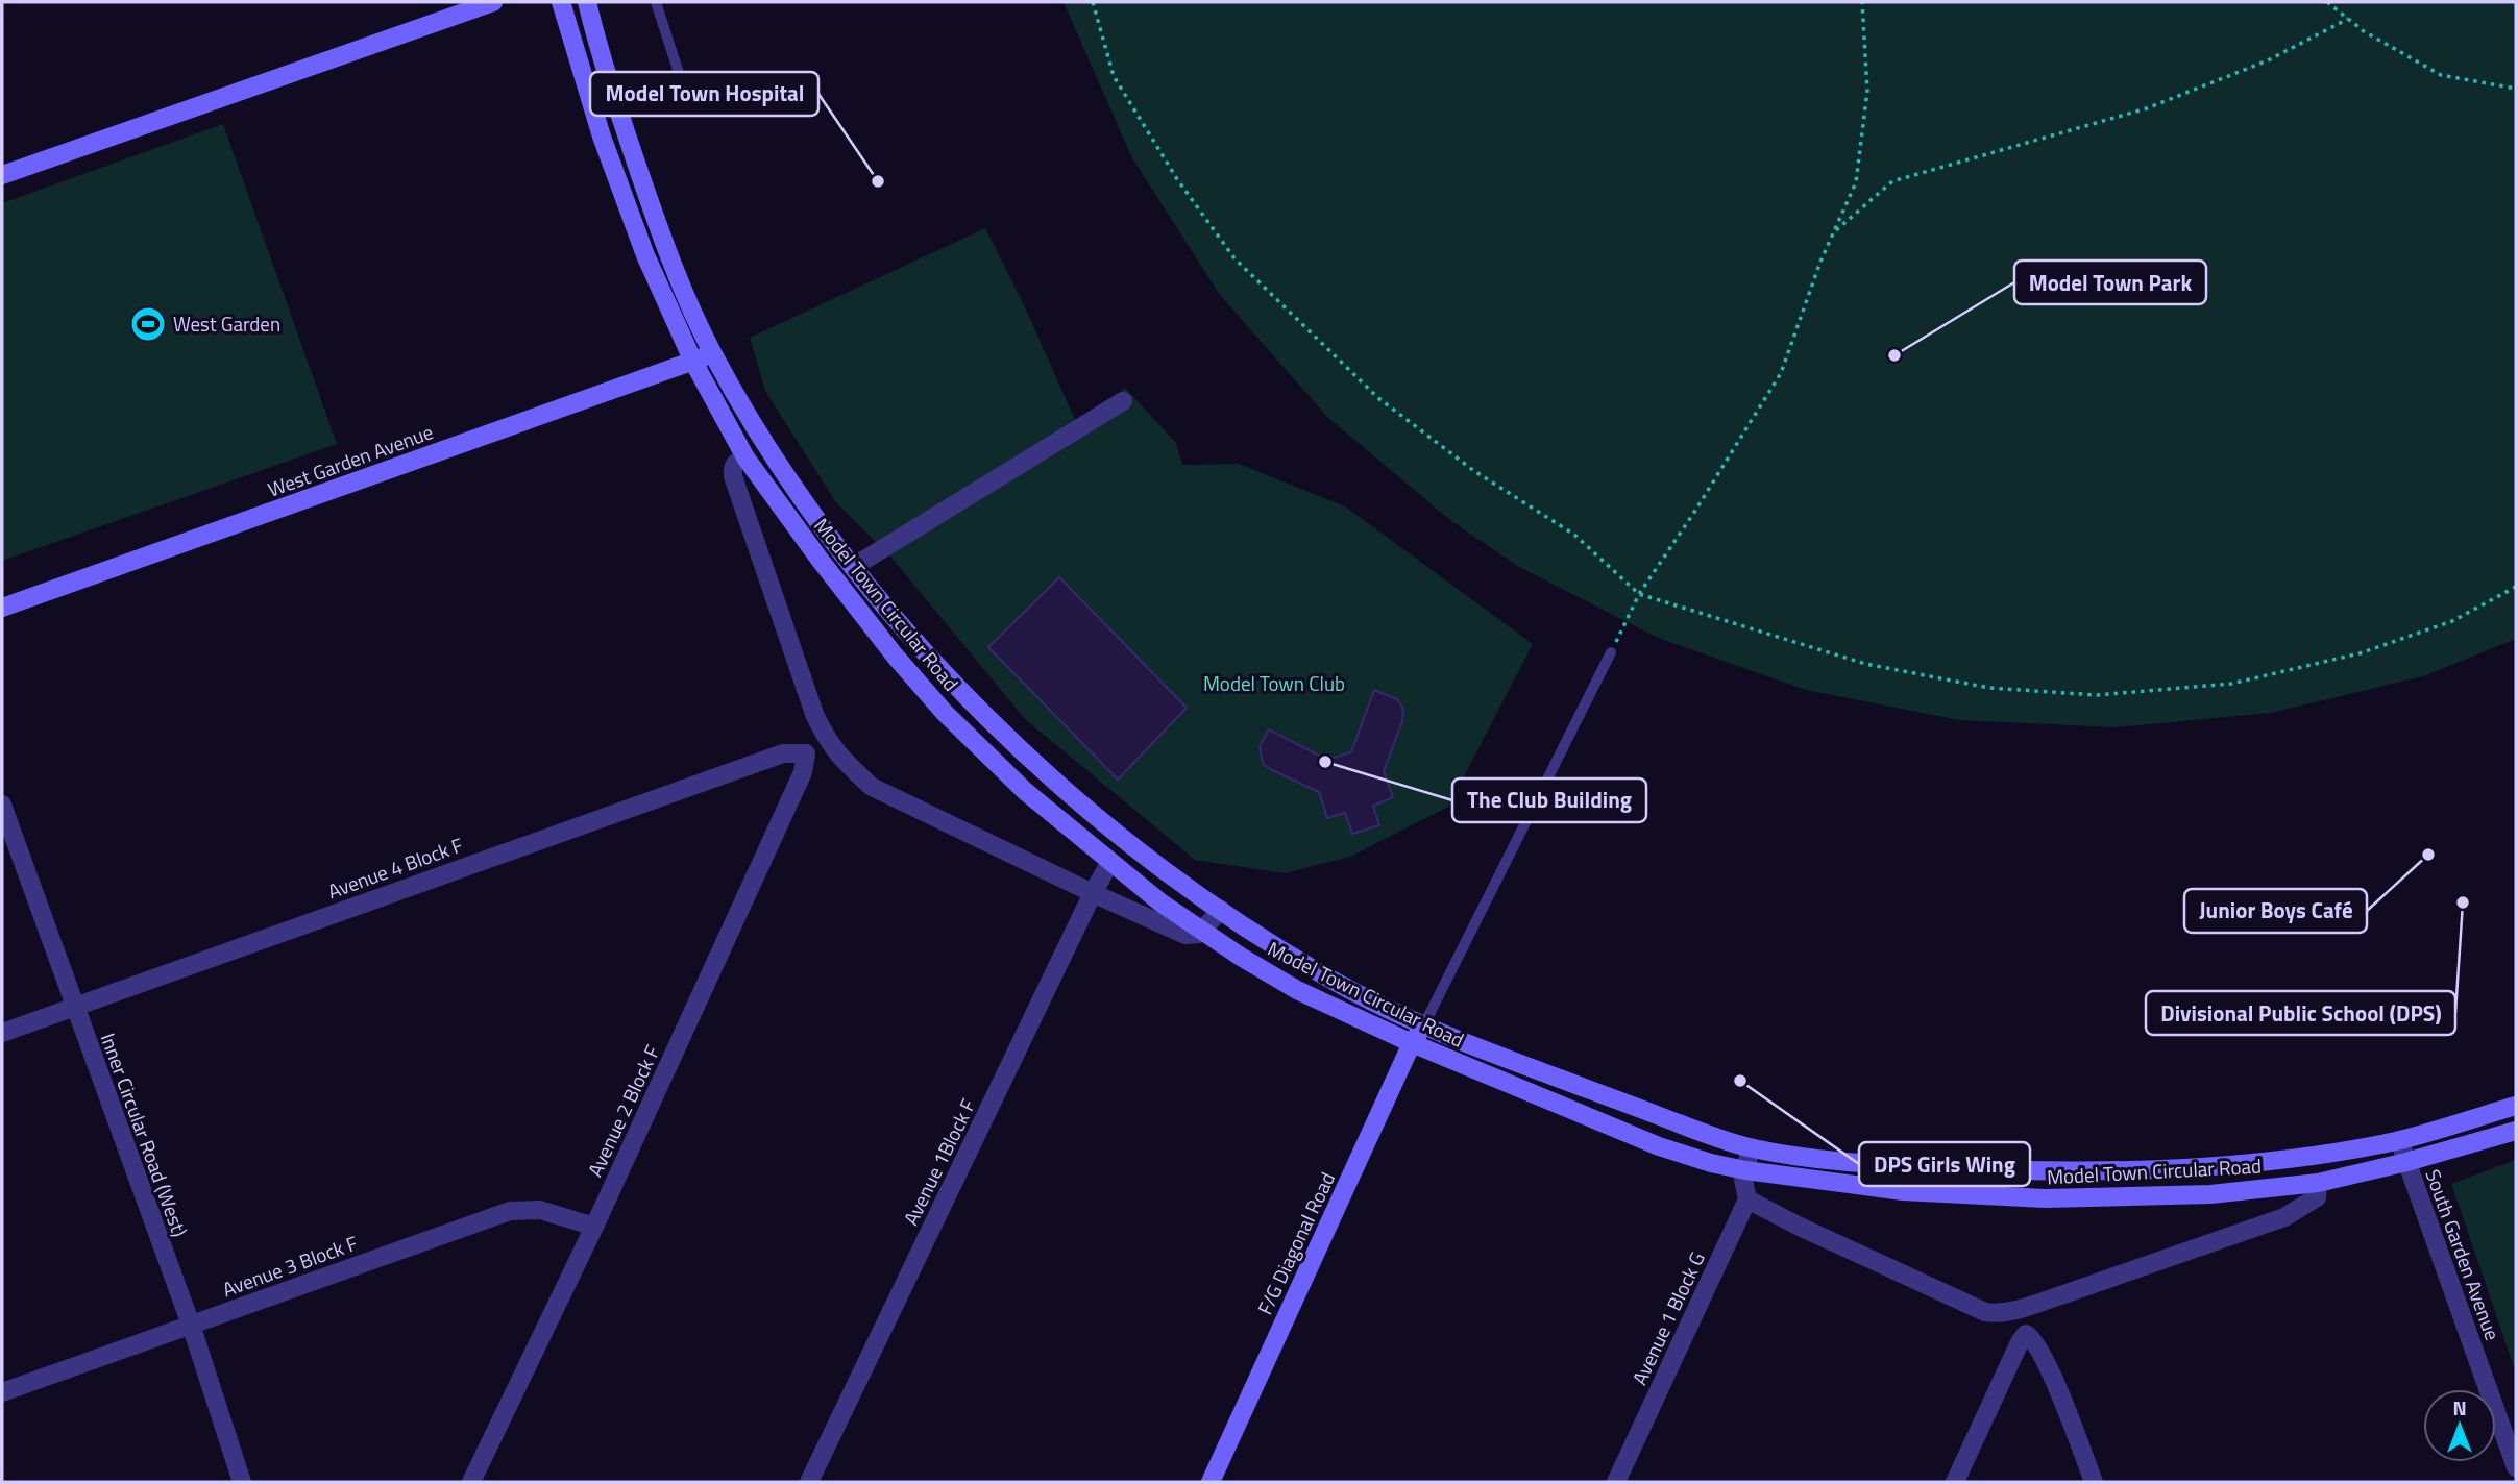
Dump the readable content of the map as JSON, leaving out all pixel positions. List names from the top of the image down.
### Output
{
  "streets": {
    "main road": ["West Garden Avenue", "Model Town Circular Road", "F/G Diagonal Road"],
    "street": [
      "Avenue 4 Block F",
      "Avenue 2 Block F",
      "Inner Circular Road (West)",
      "Avenue 1Block F",
      "South Garden Avenue",
      "Avenue 3 Block F",
      "Avenue 1 Block G"
    ]
  },
  "crossings": [
    ["West Garden Avenue", "Model Town Circular Road"],
    ["Model Town Circular Road", "Avenue 1Block F"],
    ["Model Town Circular Road", "F/G Diagonal Road"],
    ["Model Town Circular Road", "South Garden Avenue"],
    ["Model Town Circular Road", "Avenue 1 Block G"],
    ["Avenue 4 Block F", "Avenue 2 Block F"],
    ["Avenue 4 Block F", "Inner Circular Road (West)"],
    ["Avenue 2 Block F", "Avenue 3 Block F"],
    ["Inner Circular Road (West)", "Avenue 3 Block F"]
  ],
  "parks": ["Model Town Club"],
  "places": {
    "other": [
      "Model Town Hospital",
      "Model Town Park",
      "The Club Building",
      "Junior Boys Café",
      "Divisional Public School (DPS)",
      "DPS Girls Wing"
    ],
    "sports": ["West Garden"]
  },
  "north": "top"
}
